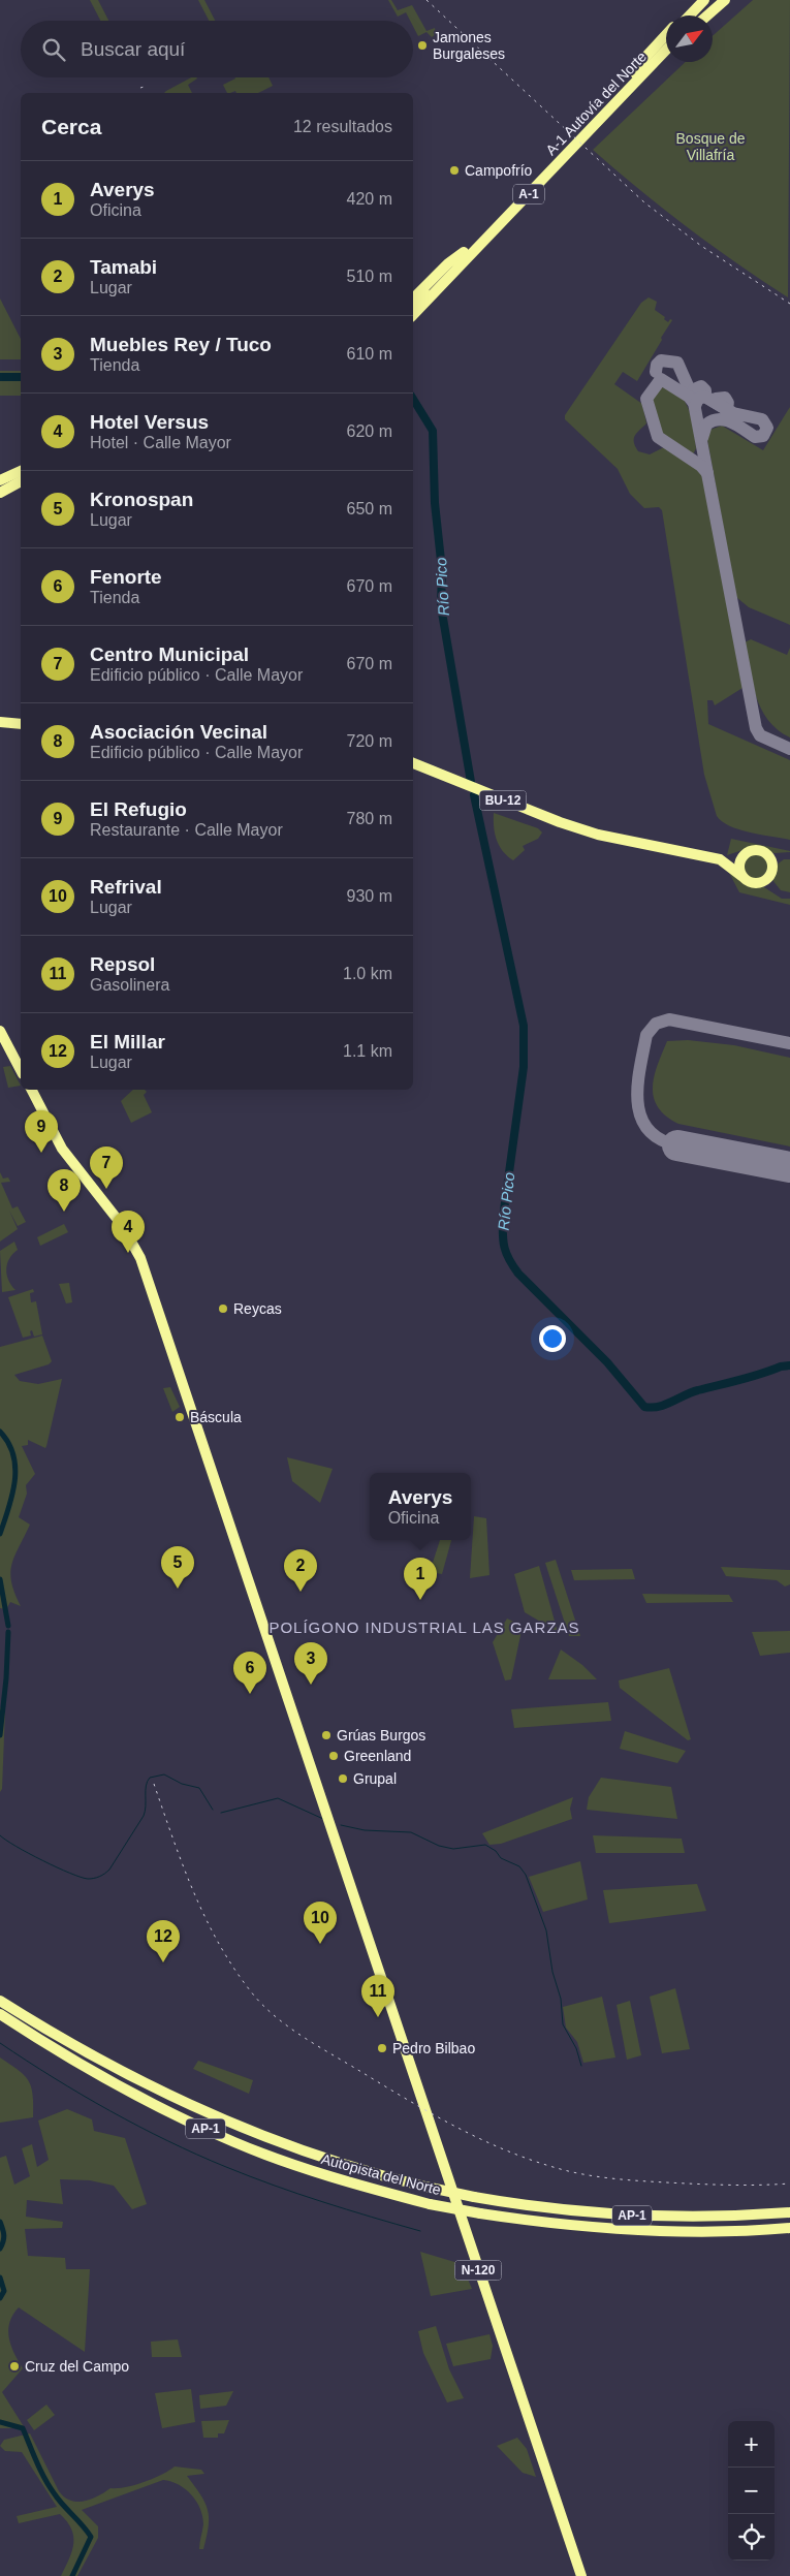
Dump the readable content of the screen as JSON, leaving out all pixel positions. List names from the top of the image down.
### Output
{
  "streets": {
    "highway": [
      "A-1 Autovía del Norte",
      "A-1",
      "BU-12",
      "AP-1",
      "Autopista del Norte",
      "N-120"
    ]
  },
  "crossings": [
    ["A-1 Autovía del Norte", "A-1"]
  ],
  "districts": ["POLÍGONO INDUSTRIAL LAS GARZAS"],
  "water": ["Río Pico"],
  "parks": ["Bosque de Villafría"],
  "places": [
    "Jamones Burgaleses",
    "Campofrío",
    "Reycas",
    "Báscula",
    "Grúas Burgos",
    "Greenland",
    "Grupal",
    "Pedro Bilbao",
    "Cruz del Campo"
  ],
  "north": "top right",
  "page": {
    "search": "Buscar aquí",
    "heading": ["Cerca", "12 resultados"],
    "list": [
      {
        "mark": "1",
        "name": "Averys",
        "note": "Oficina",
        "value": "420 m"
      },
      {
        "mark": "2",
        "name": "Tamabi",
        "note": "Lugar",
        "value": "510 m"
      },
      {
        "mark": "3",
        "name": "Muebles Rey / Tuco",
        "note": "Tienda",
        "value": "610 m"
      },
      {
        "mark": "4",
        "name": "Hotel Versus",
        "note": "Hotel · Calle Mayor",
        "value": "620 m"
      },
      {
        "mark": "5",
        "name": "Kronospan",
        "note": "Lugar",
        "value": "650 m"
      },
      {
        "mark": "6",
        "name": "Fenorte",
        "note": "Tienda",
        "value": "670 m"
      },
      {
        "mark": "7",
        "name": "Centro Municipal",
        "note": "Edificio público · Calle Mayor",
        "value": "670 m"
      },
      {
        "mark": "8",
        "name": "Asociación Vecinal",
        "note": "Edificio público · Calle Mayor",
        "value": "720 m"
      },
      {
        "mark": "9",
        "name": "El Refugio",
        "note": "Restaurante · Calle Mayor",
        "value": "780 m"
      },
      {
        "mark": "10",
        "name": "Refrival",
        "note": "Lugar",
        "value": "930 m"
      },
      {
        "mark": "11",
        "name": "Repsol",
        "note": "Gasolinera",
        "value": "1.0 km"
      },
      {
        "mark": "12",
        "name": "El Millar",
        "note": "Lugar",
        "value": "1.1 km"
      }
    ],
    "pins": [
      "9",
      "7",
      "8",
      "4",
      "5",
      "2",
      "1",
      "3",
      "6",
      "10",
      "12",
      "11"
    ],
    "popup": ["Averys", "Oficina"],
    "map_buttons": ["+", "−"]
  }
}
